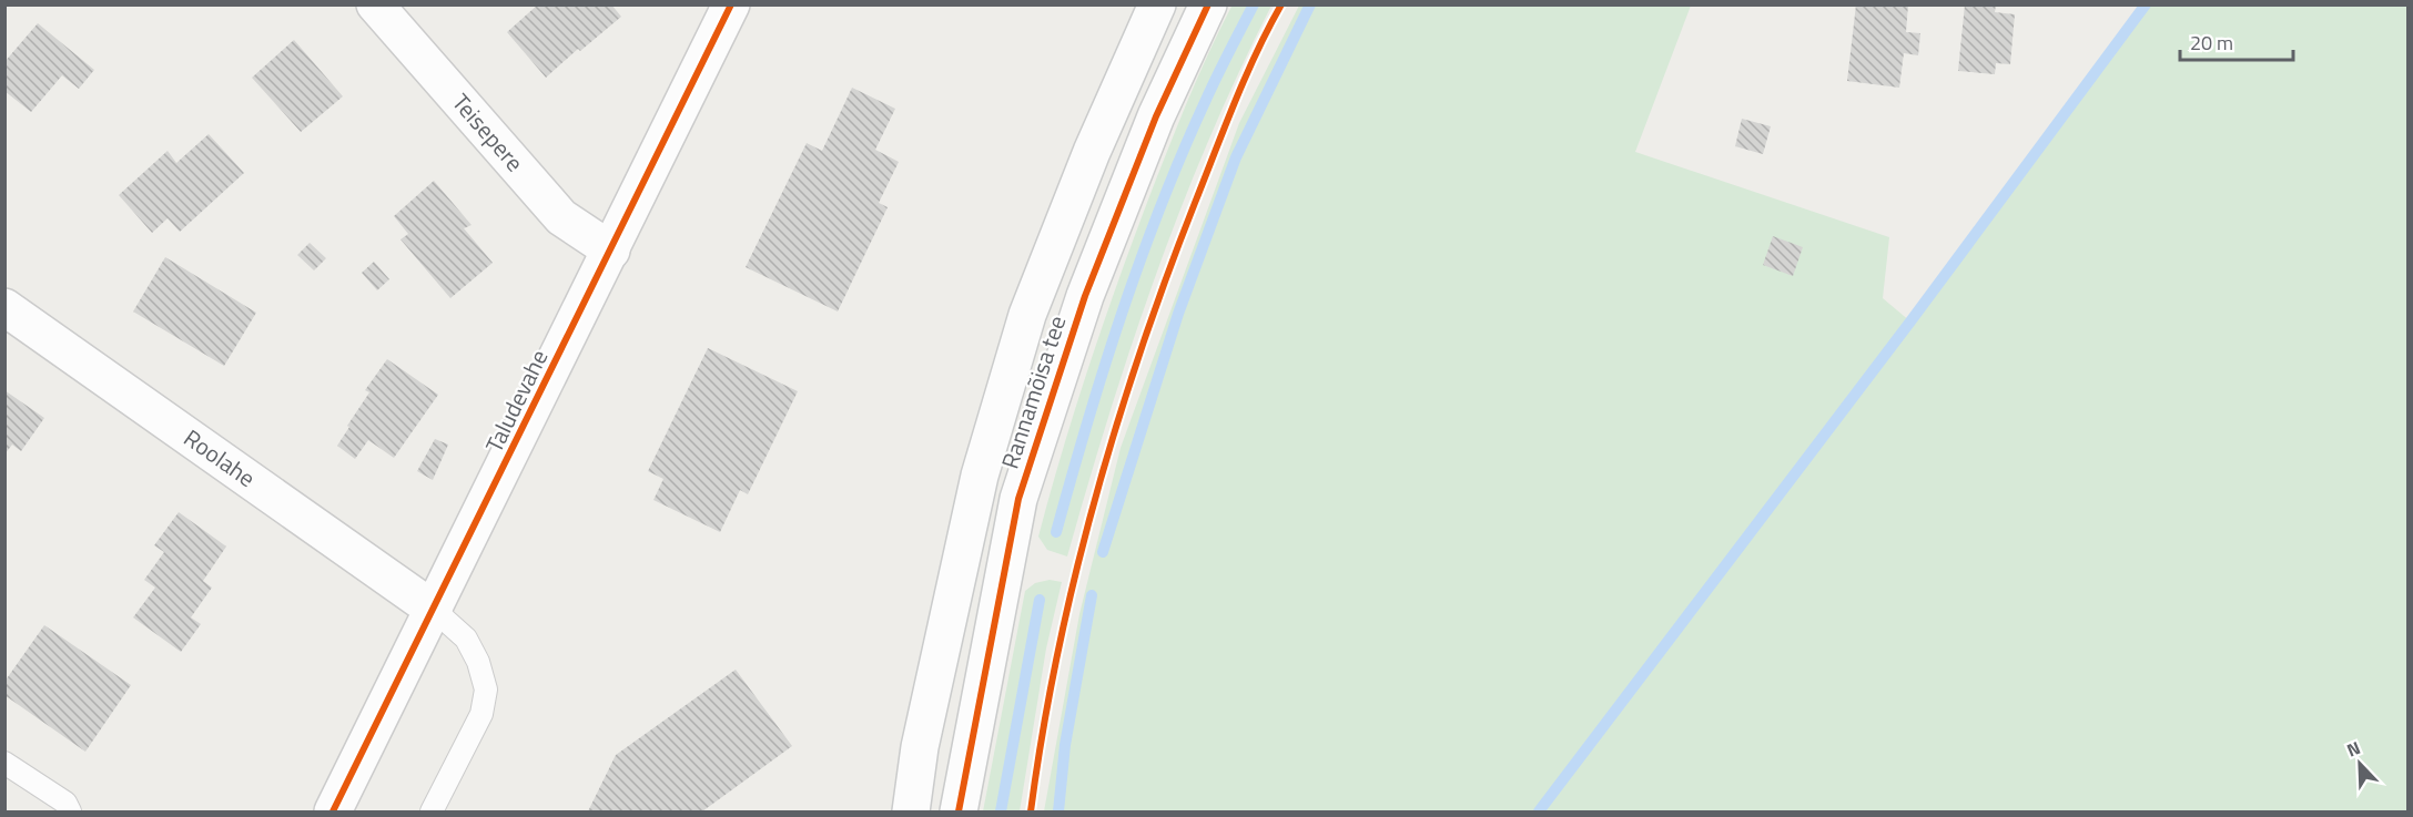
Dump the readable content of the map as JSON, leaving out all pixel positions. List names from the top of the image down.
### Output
{
  "streets": {
    "street": [
      "Teisepere",
      "Rannamõisa tee",
      "Taludevahe",
      "Roolahe"
    ]
  },
  "crossings": [
    ["Teisepere", "Taludevahe"],
    ["Taludevahe", "Roolahe"]
  ],
  "scale_bar": "20 m",
  "north": "top left"
}
